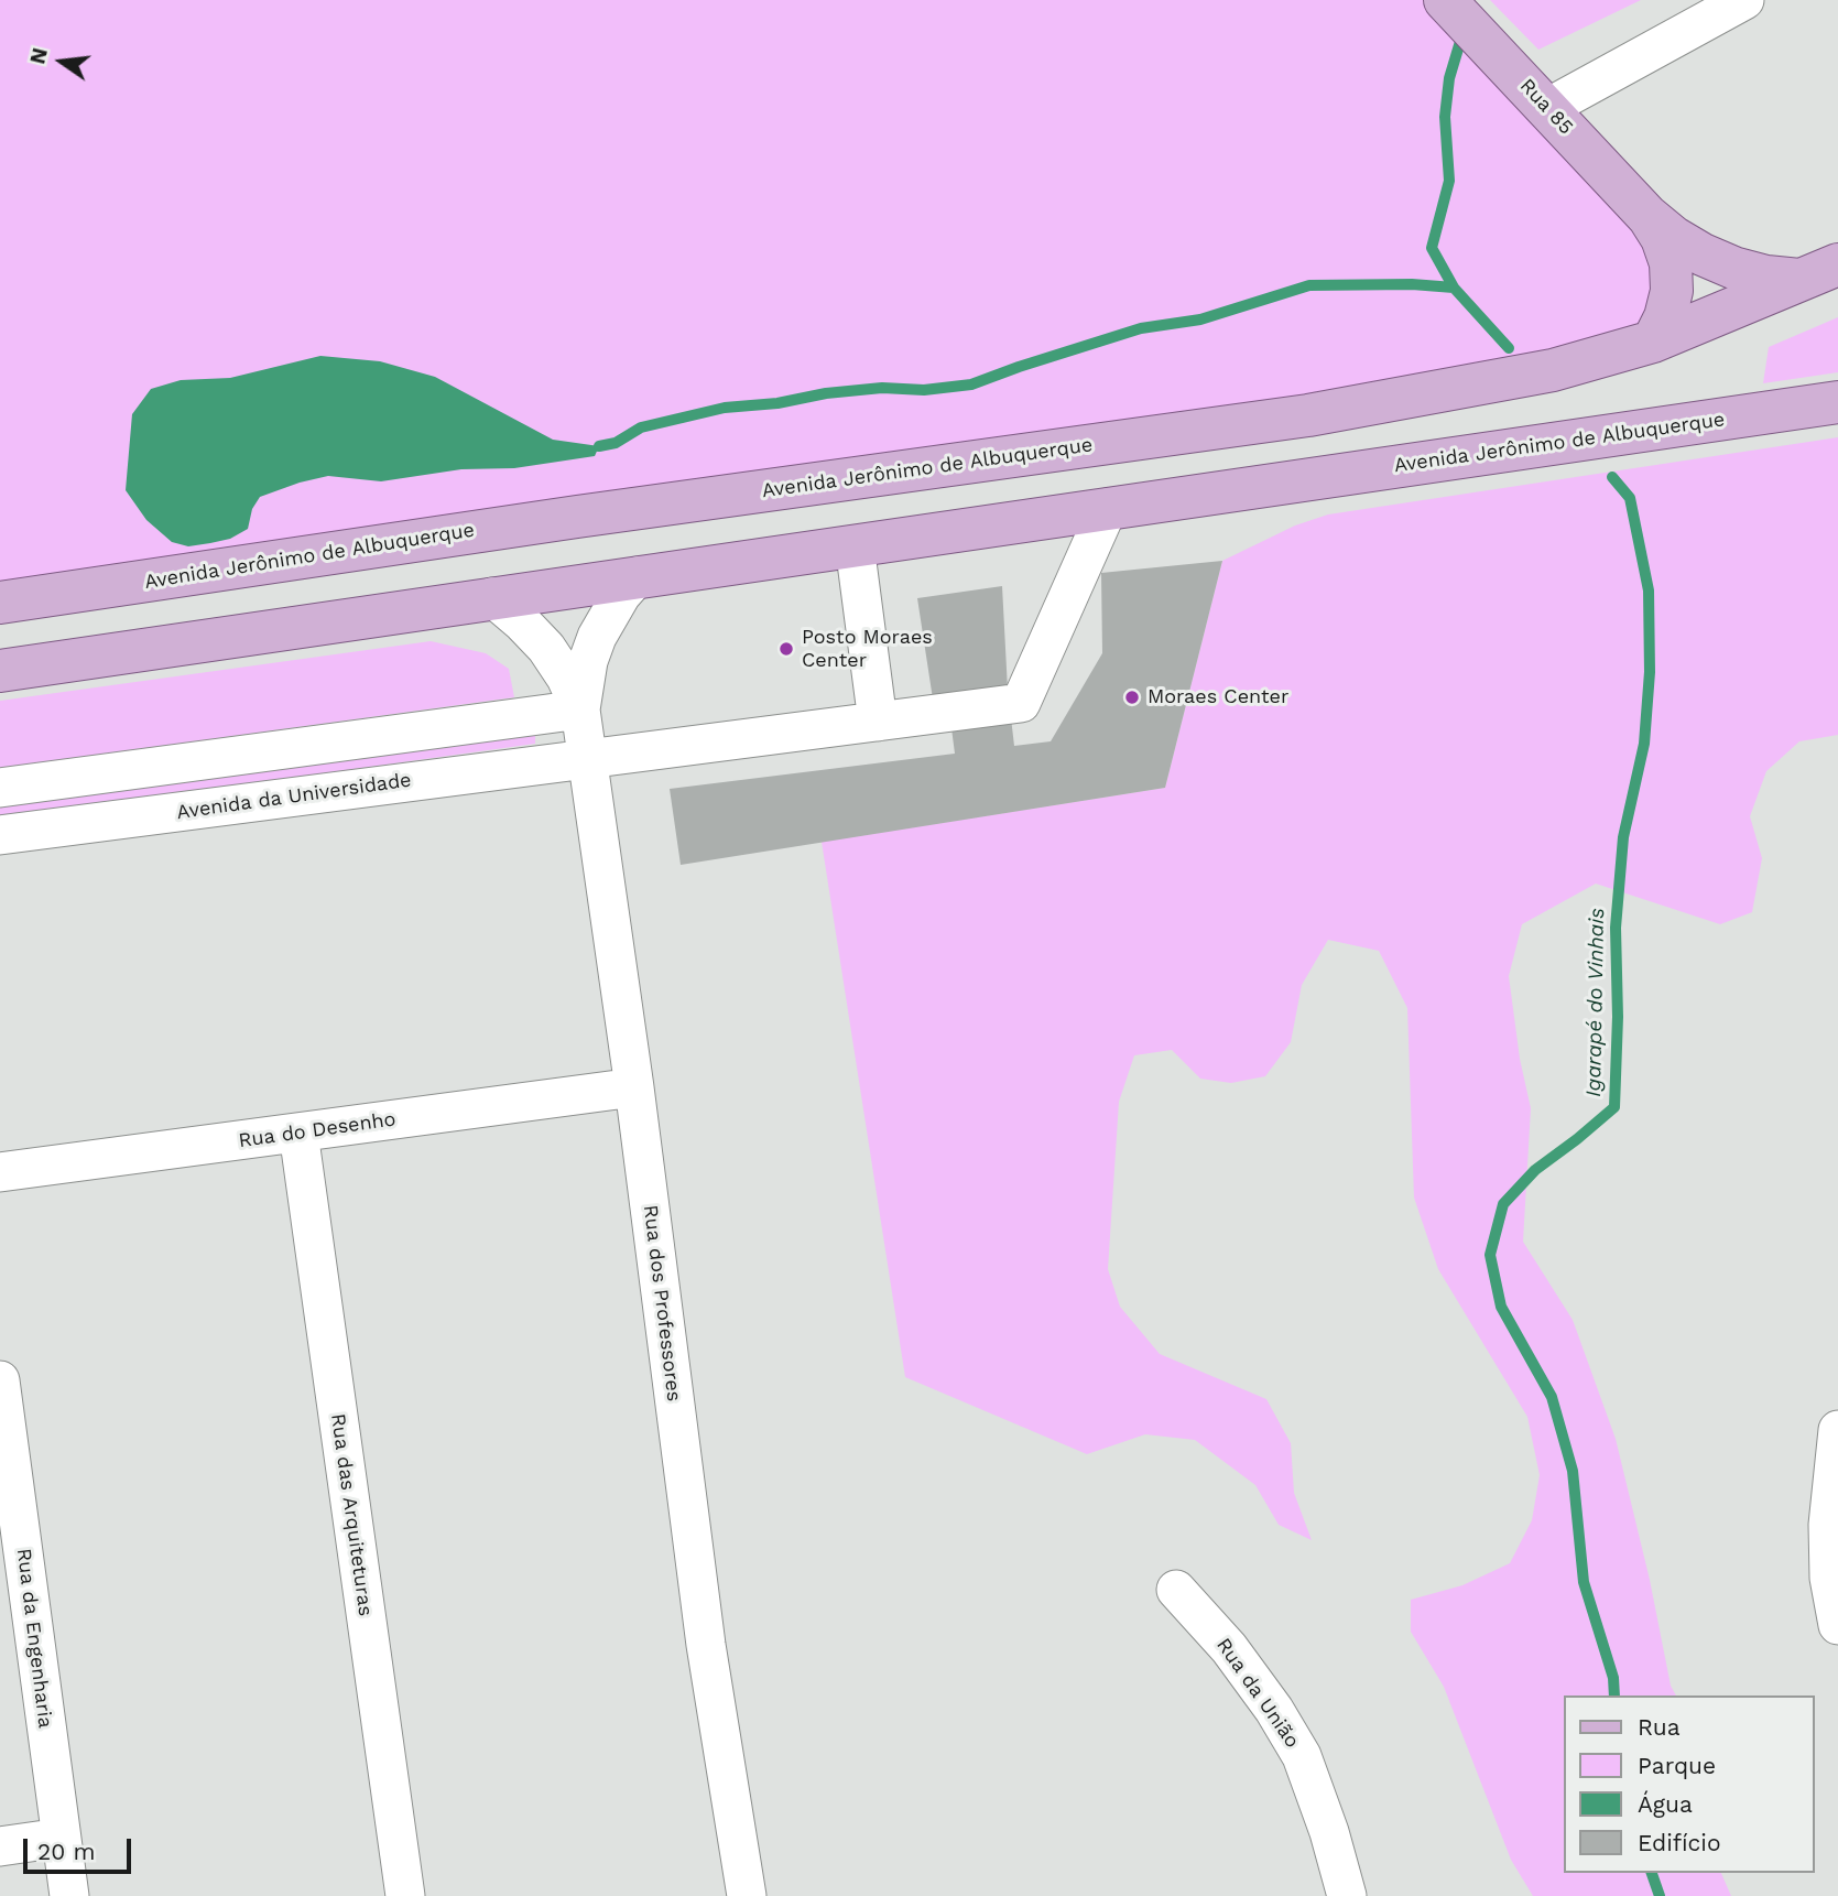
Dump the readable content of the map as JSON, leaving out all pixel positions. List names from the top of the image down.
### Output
{
  "streets": {
    "main road": ["Rua 85", "Avenida Jerônimo de Albuquerque"],
    "street": [
      "Avenida da Universidade",
      "Rua do Desenho",
      "Rua dos Professores",
      "Rua das Arquiteturas",
      "Rua da Engenharia",
      "Rua da União"
    ]
  },
  "crossings": [
    ["Rua 85", "Avenida Jerônimo de Albuquerque"],
    ["Avenida Jerônimo de Albuquerque", "Avenida da Universidade"],
    ["Avenida Jerônimo de Albuquerque", "Rua dos Professores"],
    ["Avenida da Universidade", "Rua dos Professores"],
    ["Rua do Desenho", "Rua dos Professores"],
    ["Rua do Desenho", "Rua das Arquiteturas"]
  ],
  "water": ["Igarapé do Vinhais"],
  "places": ["Posto Moraes Center", "Moraes Center"],
  "legend": [
    "Rua",
    "Parque",
    "Água",
    "Edifício"
  ],
  "scale_bar": "20 m",
  "north": "left"
}
